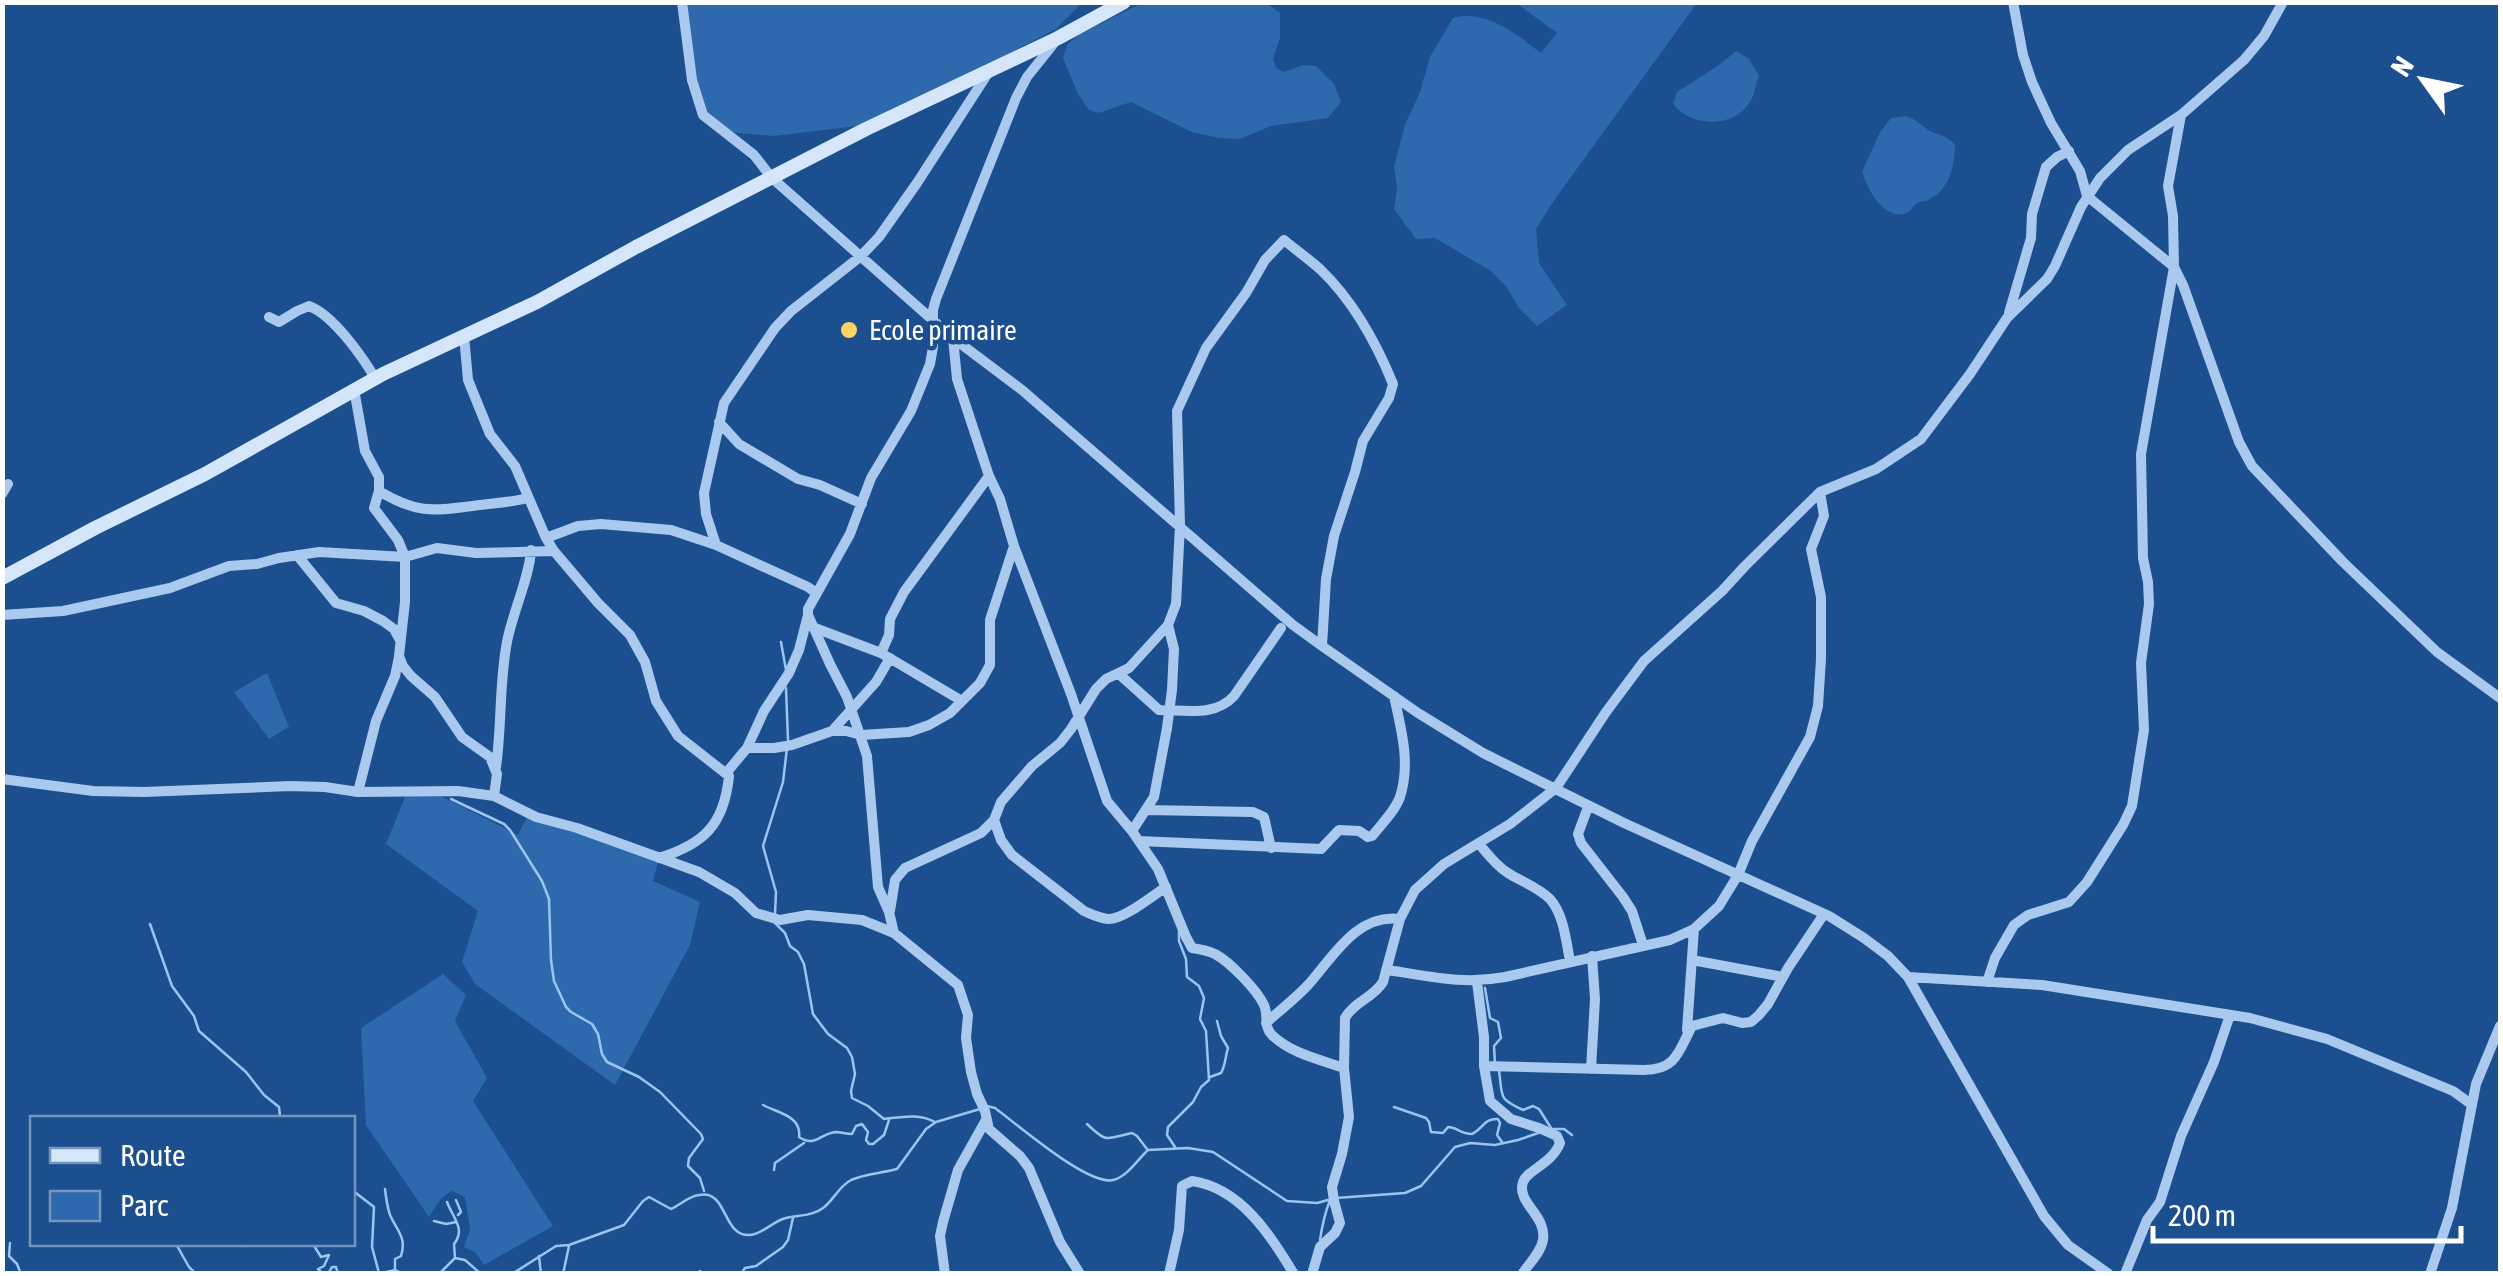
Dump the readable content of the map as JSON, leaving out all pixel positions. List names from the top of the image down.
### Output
{
  "places": ["Ecole primaire"],
  "legend": ["Route", "Parc"],
  "scale_bar": "200 m",
  "north": "top left"
}
